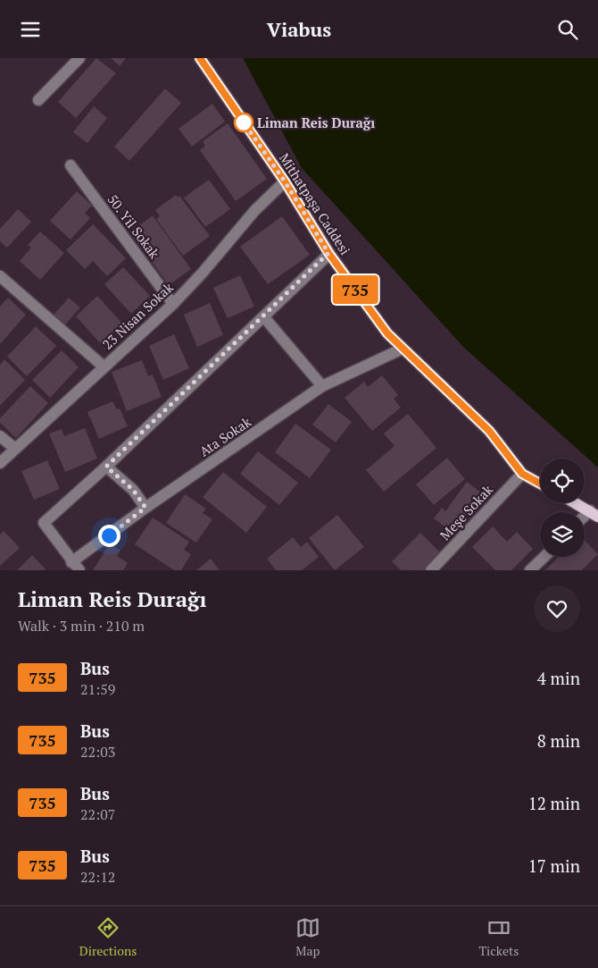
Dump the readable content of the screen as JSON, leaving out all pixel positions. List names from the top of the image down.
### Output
{
  "streets": {
    "main road": ["Mithatpaşa Caddesi"],
    "street": [
      "50. Yil Sokak",
      "23 Nisan Sokak",
      "Ata Sokak",
      "Meşe Sokak"
    ]
  },
  "crossings": [
    ["Mithatpaşa Caddesi", "23 Nisan Sokak"],
    ["Mithatpaşa Caddesi", "Ata Sokak"],
    ["Mithatpaşa Caddesi", "Meşe Sokak"],
    ["50. Yil Sokak", "23 Nisan Sokak"]
  ],
  "places": ["Liman Reis Durağı"],
  "lines": ["bus line 735"],
  "page": {
    "header": "Viabus",
    "on_map": "735",
    "heading": ["Liman Reis Durağı", "Walk · 3 min · 210 m"],
    "list": [
      {
        "mark": "735",
        "name": "Bus",
        "note": "21:59",
        "value": "4 min"
      },
      {
        "mark": "735",
        "name": "Bus",
        "note": "22:03",
        "value": "8 min"
      },
      {
        "mark": "735",
        "name": "Bus",
        "note": "22:07",
        "value": "12 min"
      },
      {
        "mark": "735",
        "name": "Bus",
        "note": "22:12",
        "value": "17 min"
      }
    ],
    "tabs": ["Directions", "Map", "Tickets"]
  }
}
